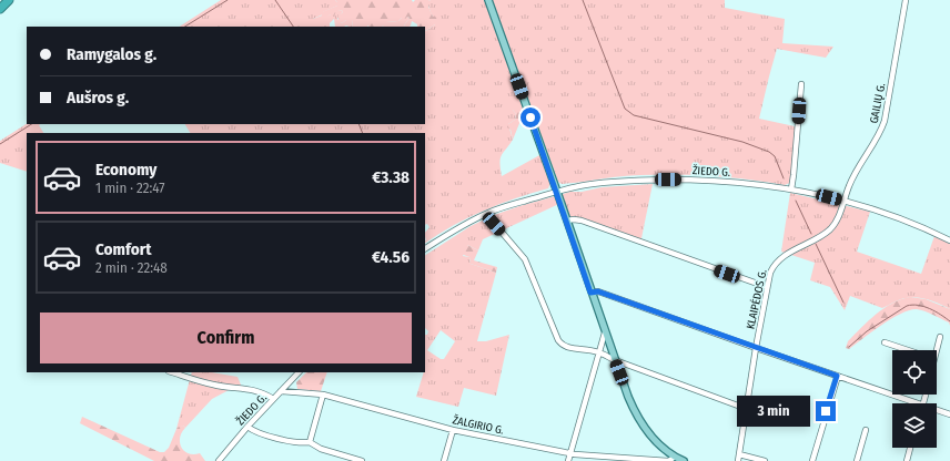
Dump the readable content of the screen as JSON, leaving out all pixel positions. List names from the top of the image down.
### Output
{
  "streets": {
    "street": [
      "GAILIŲ G.",
      "ŽIEDO G.",
      "KLAIPĖDOS G.",
      "ŽALGIRIO G."
    ]
  },
  "crossings": [
    ["GAILIŲ G.", "ŽIEDO G."],
    ["GAILIŲ G.", "KLAIPĖDOS G."],
    ["ŽIEDO G.", "KLAIPĖDOS G."],
    ["ŽIEDO G.", "ŽALGIRIO G."]
  ],
  "page": {
    "banner": ["Ramygalos g.", "Aušros g."],
    "list": [
      {
        "name": "Economy",
        "note": "1 min · 22:47",
        "value": "€3.38"
      },
      {
        "name": "Comfort",
        "note": "2 min · 22:48",
        "value": "€4.56"
      }
    ],
    "buttons": "Confirm",
    "bubble": "3 min"
  }
}
